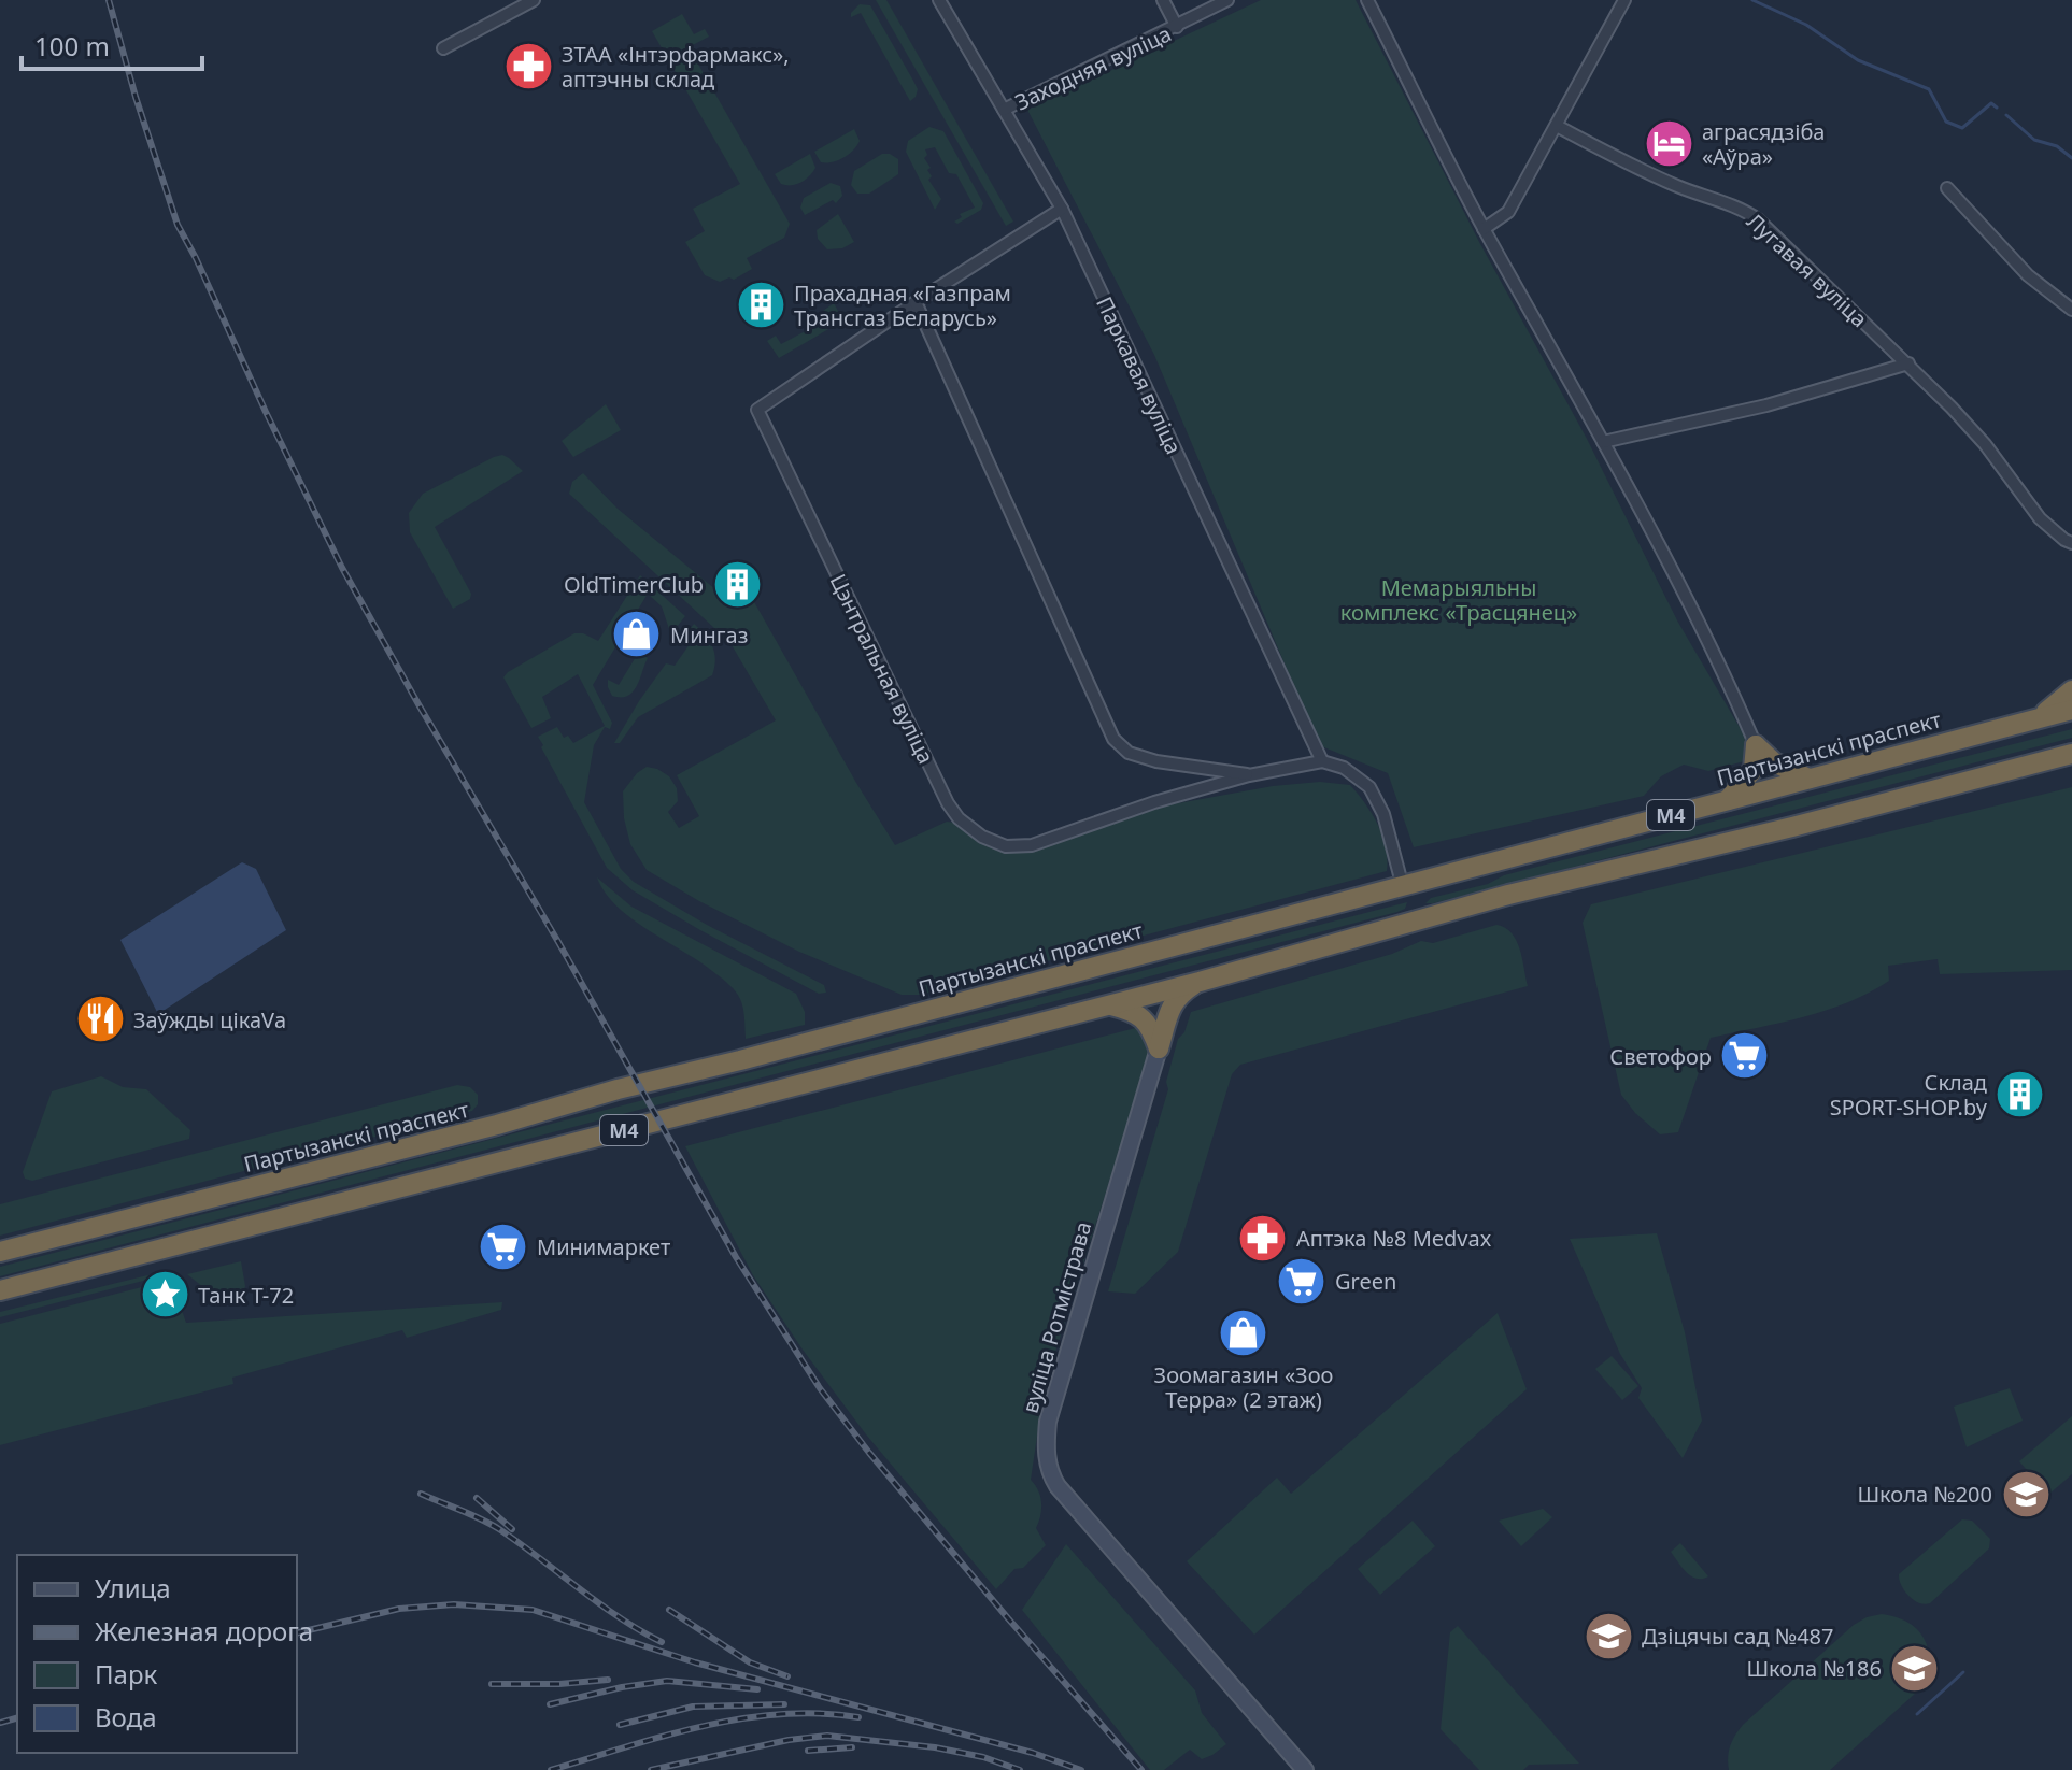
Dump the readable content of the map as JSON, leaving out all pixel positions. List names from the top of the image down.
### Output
{
  "streets": {
    "highway": ["Партызанскі праспект", "М4"],
    "street": [
      "Заходняя вуліца",
      "Лугавая вуліца",
      "Паркавая вуліца",
      "Цэнтральная вуліца",
      "вуліца Ротмістрава"
    ]
  },
  "crossings": [
    ["Заходняя вуліца", "Паркавая вуліца"],
    ["Паркавая вуліца", "Цэнтральная вуліца"]
  ],
  "parks": ["Мемарыяльны комплекс «Трасцянец»"],
  "places": {
    "pharmacy": ["ЗТАА «Інтэрфармакс», аптэчны склад", "Аптэка №8 Medvax"],
    "hotel": ["аграсядзіба «Аўра»"],
    "building": ["Прахадная «Газпрам Трансгаз Беларусь»", "OldTimerClub", "Склад SPORT-SHOP.by"],
    "shop": ["Мингаз", "Зоомагазин «Зоо Терра» (2 этаж)"],
    "restaurant": ["Заўжды цікаVа"],
    "supermarket": ["Светофор", "Минимаркет", "Green"],
    "place": ["Танк Т-72"],
    "school or university": ["Школа №200", "Дзіцячы сад №487", "Школа №186"]
  },
  "legend": [
    "Улица",
    "Железная дорога",
    "Парк",
    "Вода"
  ],
  "scale_bar": "100 m"
}
